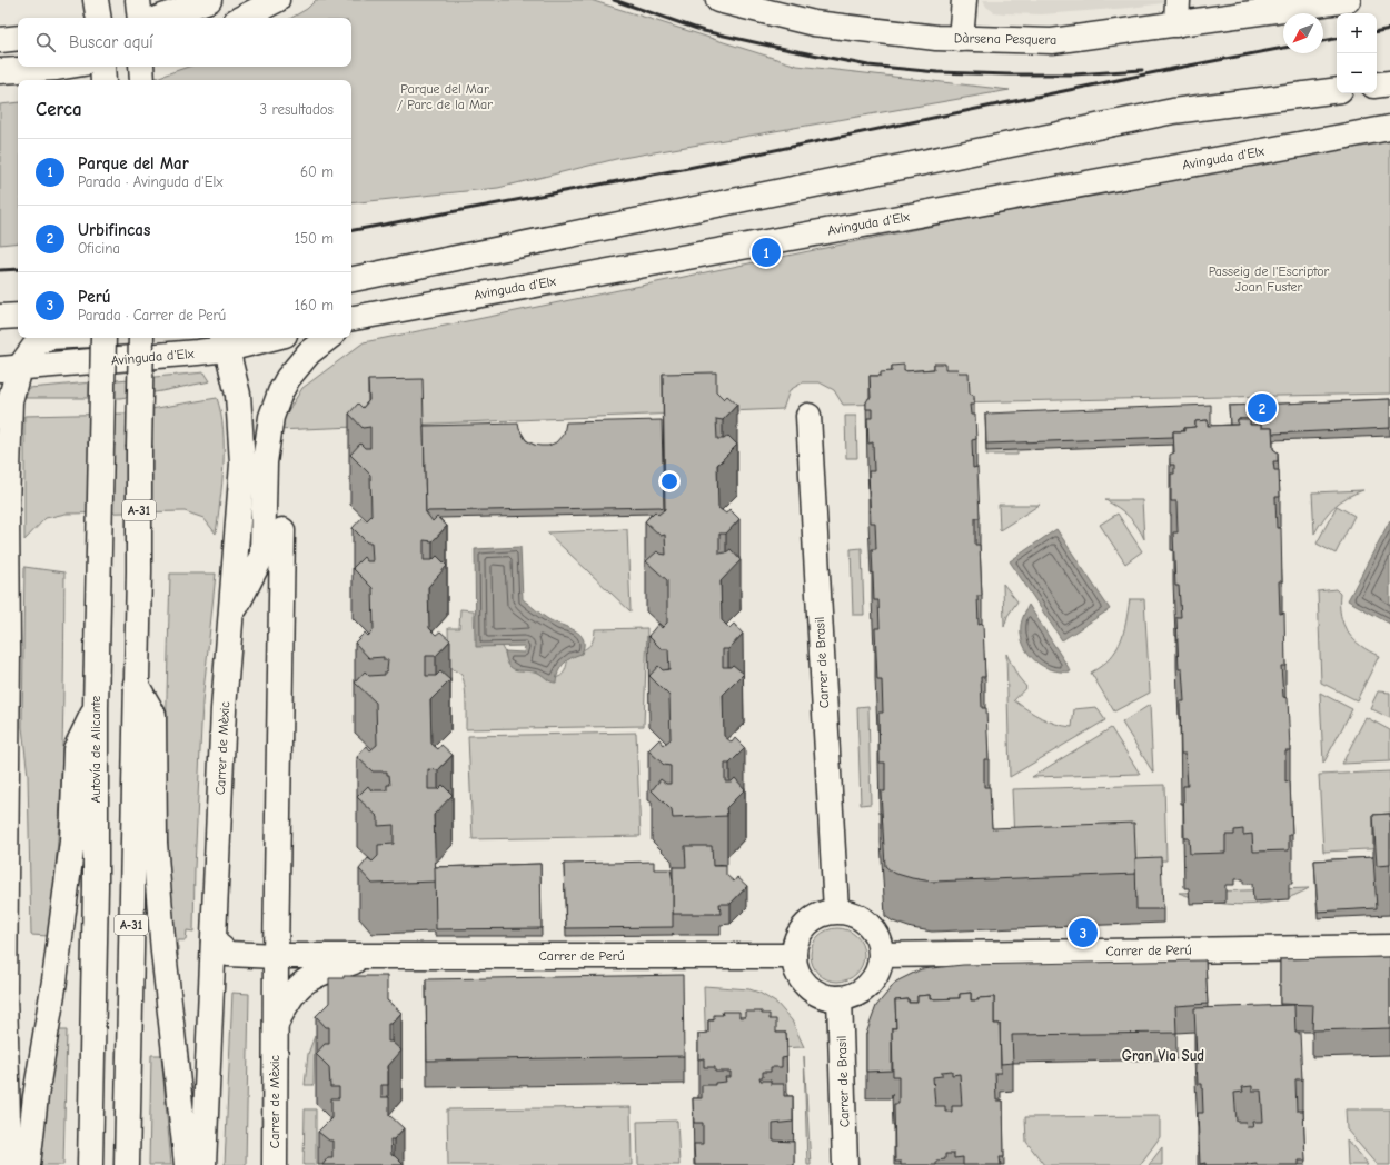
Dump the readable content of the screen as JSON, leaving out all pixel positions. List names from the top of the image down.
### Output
{
  "streets": {
    "main road": [
      "Dàrsena Pesquera",
      "Avinguda d'Elx",
      "A-31",
      "Carrer de Brasil",
      "Carrer de Mèxic",
      "Autovía de Alicante",
      "Carrer de Perú"
    ]
  },
  "crossings": [
    ["Avinguda d'Elx", "Carrer de Mèxic"],
    ["Carrer de Brasil", "Carrer de Perú"],
    ["Carrer de Mèxic", "Carrer de Perú"]
  ],
  "districts": ["Gran Via Sud"],
  "parks": ["Parque del Mar / Parc de la Mar", "Passeig de l'Escriptor Joan Fuster"],
  "north": "bottom left",
  "page": {
    "map_buttons": ["+", "−"],
    "search": "Buscar aquí",
    "heading": ["Cerca", "3 resultados"],
    "list": [
      {
        "mark": "1",
        "name": "Parque del Mar",
        "note": "Parada · Avinguda d'Elx",
        "value": "60 m"
      },
      {
        "mark": "2",
        "name": "Urbifincas",
        "note": "Oficina",
        "value": "150 m"
      },
      {
        "mark": "3",
        "name": "Perú",
        "note": "Parada · Carrer de Perú",
        "value": "160 m"
      }
    ],
    "pins": ["1", "2", "3"]
  }
}
